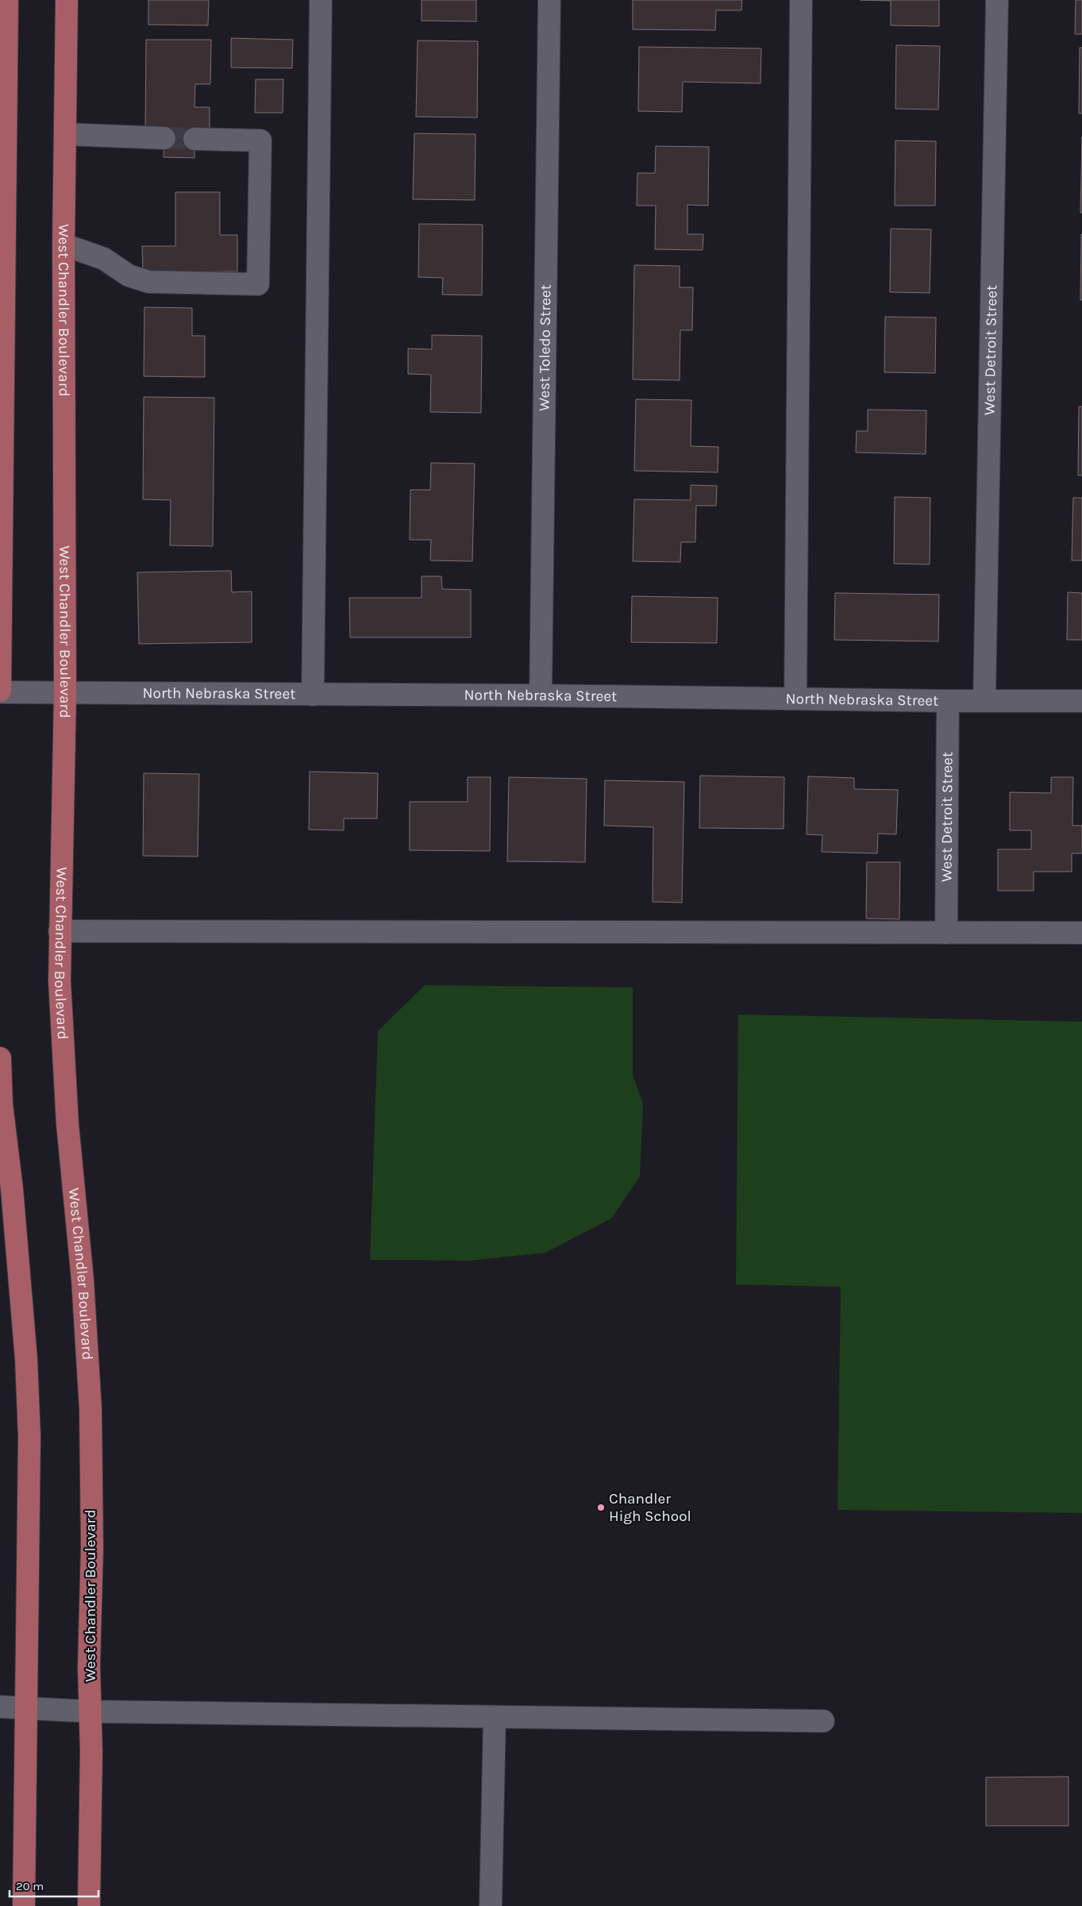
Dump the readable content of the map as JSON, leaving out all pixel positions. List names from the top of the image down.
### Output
{
  "streets": {
    "main road": ["West Chandler Boulevard"],
    "street": ["West Toledo Street", "West Detroit Street", "North Nebraska Street"]
  },
  "crossings": [
    ["West Chandler Boulevard", "North Nebraska Street"],
    ["West Toledo Street", "North Nebraska Street"],
    ["West Detroit Street", "North Nebraska Street"]
  ],
  "places": ["Chandler High School"],
  "scale_bar": "20 m"
}
